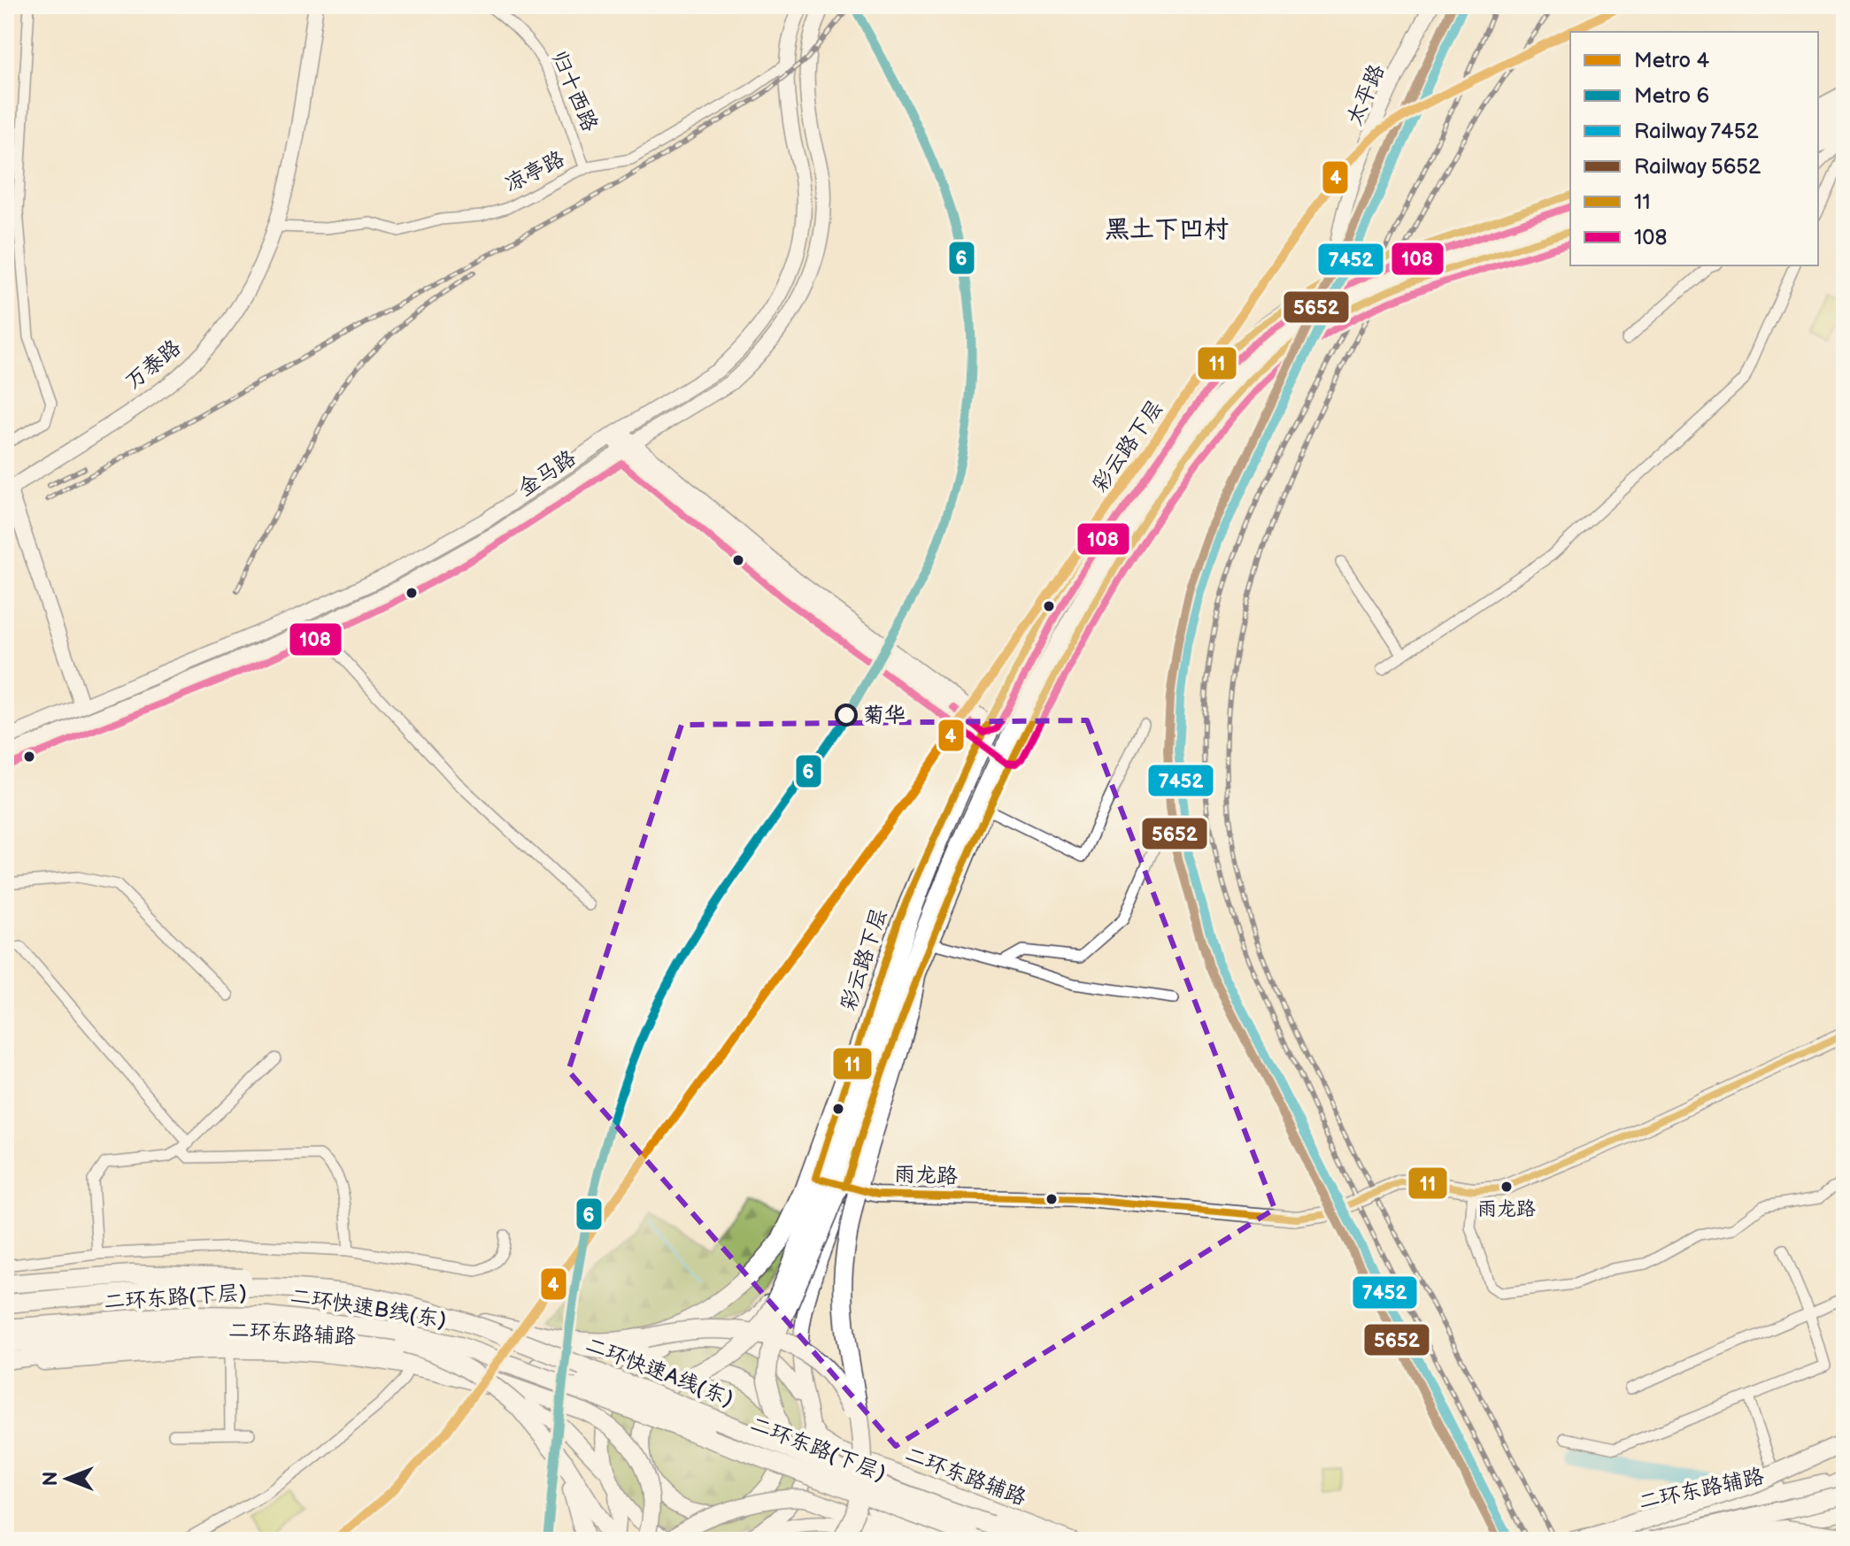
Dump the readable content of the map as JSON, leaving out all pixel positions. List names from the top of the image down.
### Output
{
  "streets": {
    "highway": ["二环快速B线(东)", "二环快速A线(东)"],
    "main road": [
      "太平路",
      "万泰路",
      "彩云路下层",
      "金马路",
      "雨龙路",
      "二环东路(下层)",
      "二环东路辅路"
    ],
    "street": ["归十西路", "凉亭路"]
  },
  "crossings": [
    ["归十西路", "凉亭路"],
    ["太平路", "彩云路下层"],
    ["凉亭路", "万泰路"],
    ["凉亭路", "金马路"],
    ["彩云路下层", "雨龙路"],
    ["彩云路下层", "二环东路辅路"],
    ["二环东路(下层)", "二环快速B线(东)"],
    ["二环东路辅路", "二环快速A线(东)"]
  ],
  "districts": ["黑土下凹村"],
  "places": ["菊华", "雨龙路"],
  "lines": [
    "metro line 4",
    "metro line 6",
    "rail line 7452",
    "rail line 5652",
    "transit line 11",
    "transit line 108"
  ],
  "legend": [
    "Metro 4",
    "Metro 6",
    "Railway 7452",
    "Railway 5652",
    "11",
    "108"
  ],
  "north": "left"
}
